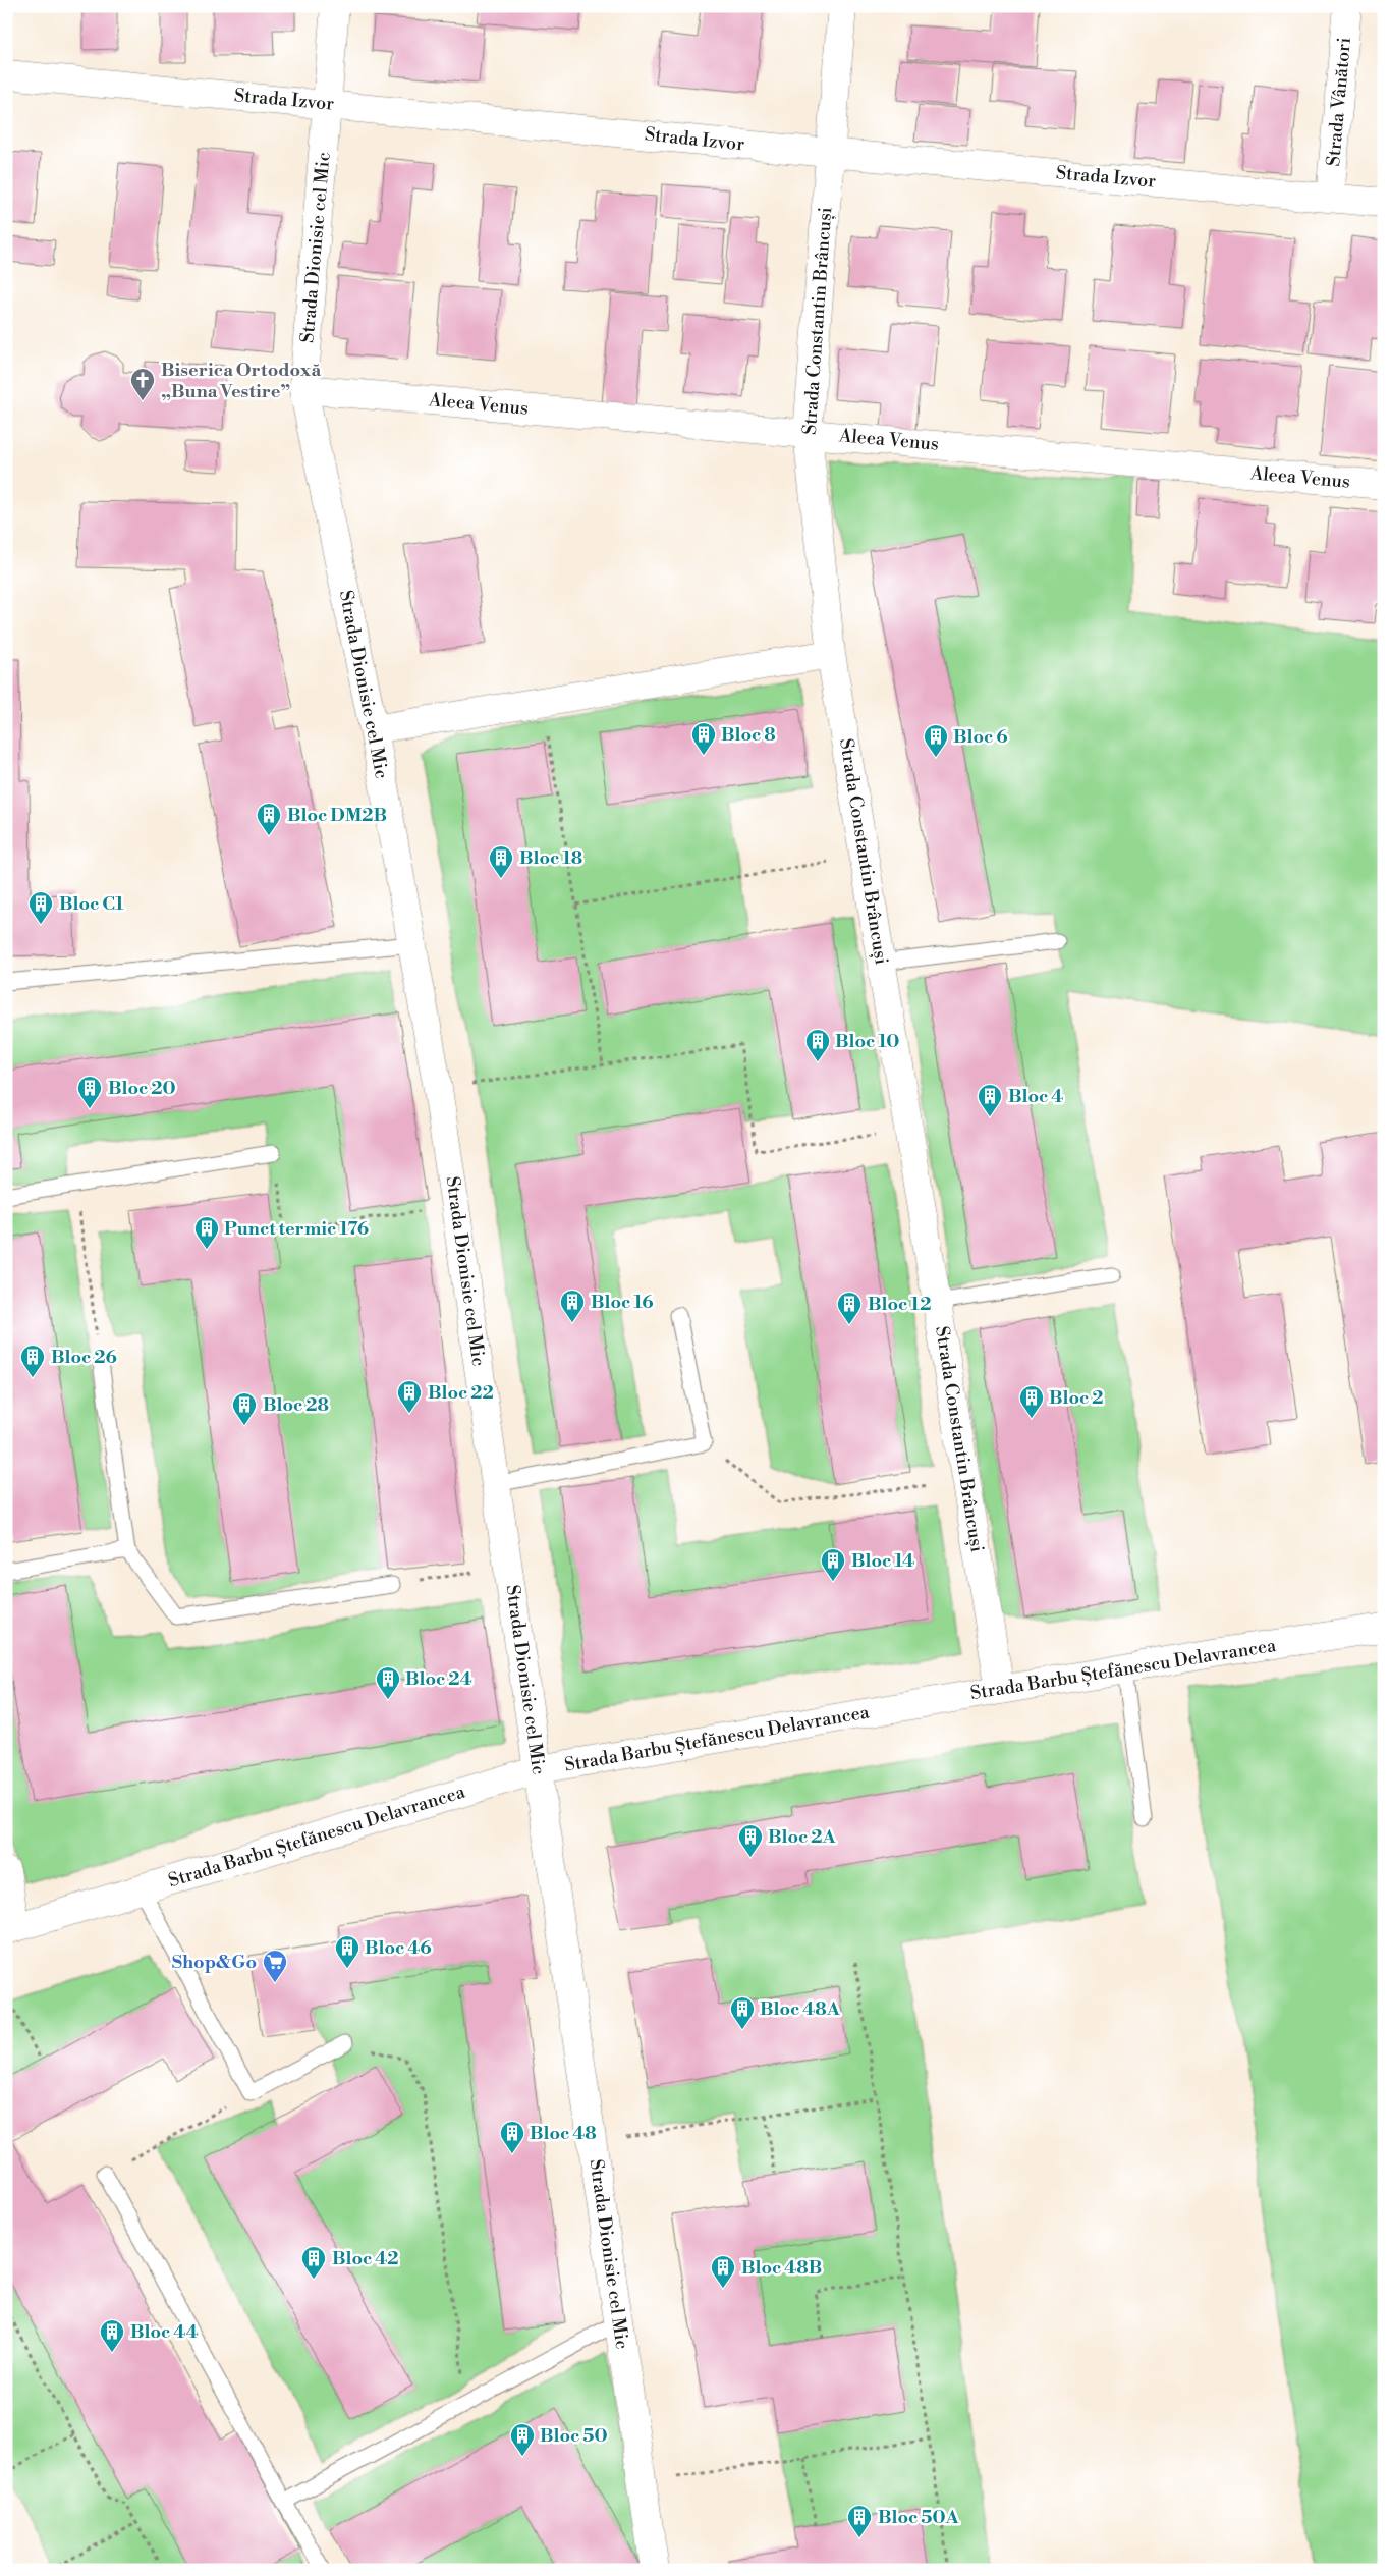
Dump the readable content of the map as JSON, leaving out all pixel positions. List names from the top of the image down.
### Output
{
  "streets": {
    "street": [
      "Strada Izvor",
      "Strada Vânători",
      "Strada Dionisie cel Mic",
      "Strada Constantin Brâncuși",
      "Aleea Venus",
      "Strada Barbu Ștefănescu Delavrancea"
    ]
  },
  "crossings": [
    ["Strada Izvor", "Strada Vânători"],
    ["Strada Izvor", "Strada Dionisie cel Mic"],
    ["Strada Izvor", "Strada Constantin Brâncuși"],
    ["Strada Dionisie cel Mic", "Aleea Venus"],
    ["Strada Dionisie cel Mic", "Strada Barbu Ștefănescu Delavrancea"],
    ["Strada Constantin Brâncuși", "Aleea Venus"],
    ["Strada Constantin Brâncuși", "Strada Barbu Ștefănescu Delavrancea"]
  ],
  "places": {
    "church": ["Biserica Ortodoxă „Buna Vestire”"],
    "building": [
      "Bloc 8",
      "Bloc 6",
      "Bloc DM2B",
      "Bloc 18",
      "Bloc C1",
      "Bloc 10",
      "Bloc 20",
      "Bloc 4",
      "Punct termic 176",
      "Bloc 16",
      "Bloc 12",
      "Bloc 26",
      "Bloc 22",
      "Bloc 2",
      "Bloc 28",
      "Bloc 14",
      "Bloc 24",
      "Bloc 2A",
      "Bloc 46",
      "Bloc 48A",
      "Bloc 48",
      "Bloc 42",
      "Bloc 48B",
      "Bloc 44",
      "Bloc 50",
      "Bloc 50A"
    ],
    "supermarket": ["Shop&Go"]
  }
}
